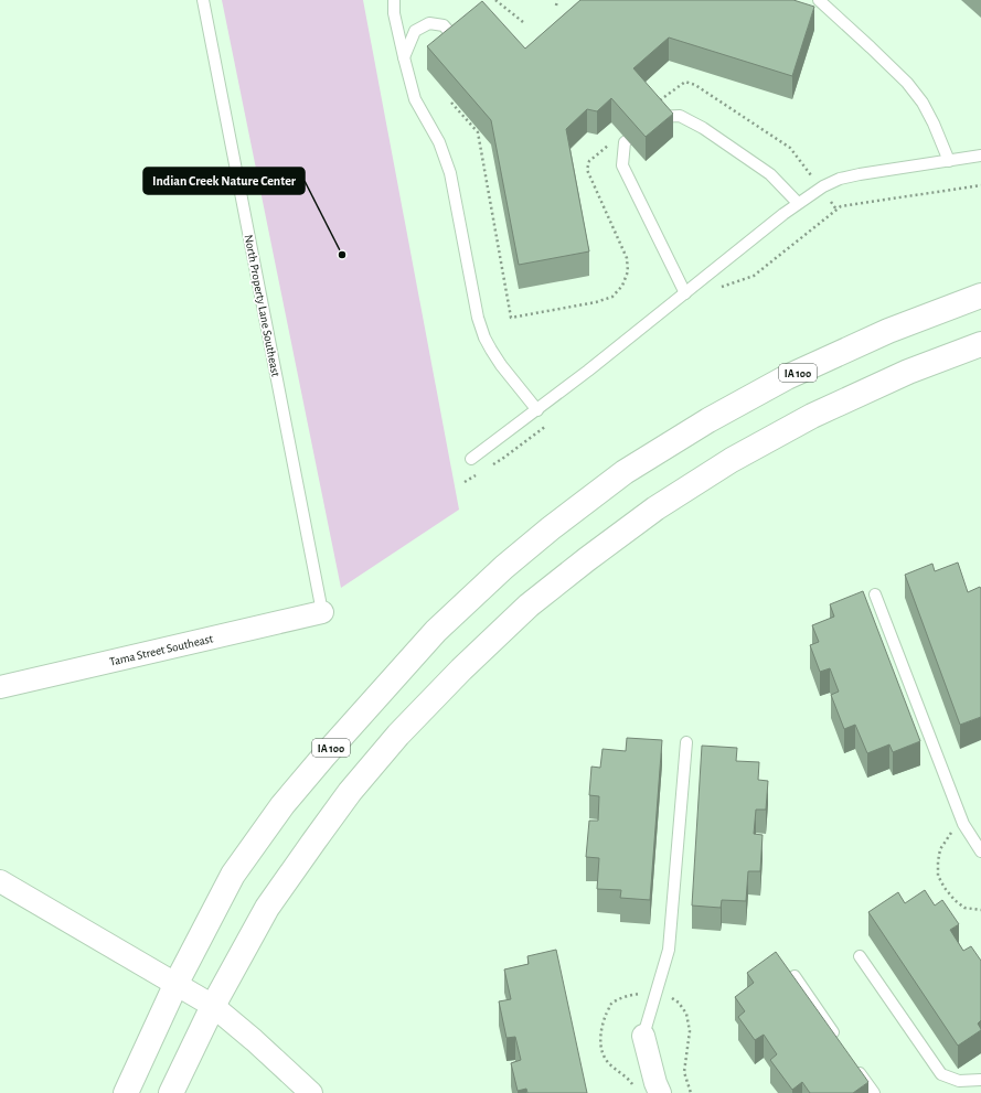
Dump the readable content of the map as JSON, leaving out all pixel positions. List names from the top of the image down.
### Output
{
  "streets": {
    "highway": ["IA 100"],
    "street": ["Tama Street Southeast"],
    "lane": ["North Property Lane Southeast"]
  },
  "crossings": [
    ["North Property Lane Southeast", "Tama Street Southeast"]
  ],
  "places": ["Indian Creek Nature Center"]
}
